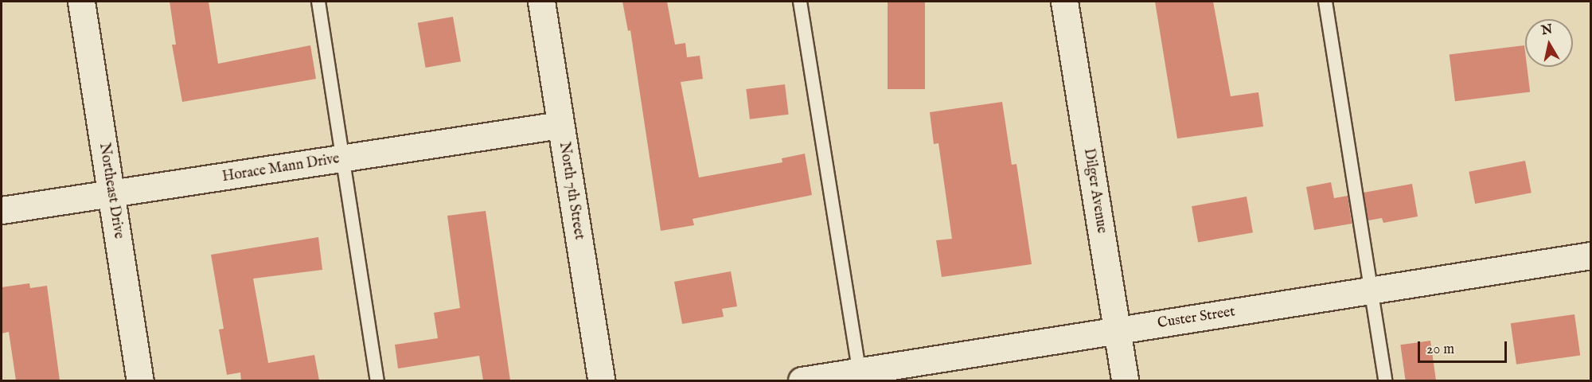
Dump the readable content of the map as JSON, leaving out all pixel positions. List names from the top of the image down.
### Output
{
  "streets": {
    "street": [
      "Horace Mann Drive",
      "Northeast Drive",
      "North 7th Street",
      "Dilger Avenue",
      "Custer Street"
    ]
  },
  "crossings": [
    ["Horace Mann Drive", "Northeast Drive"],
    ["Horace Mann Drive", "North 7th Street"],
    ["Dilger Avenue", "Custer Street"]
  ],
  "scale_bar": "20 m",
  "north": "top"
}
